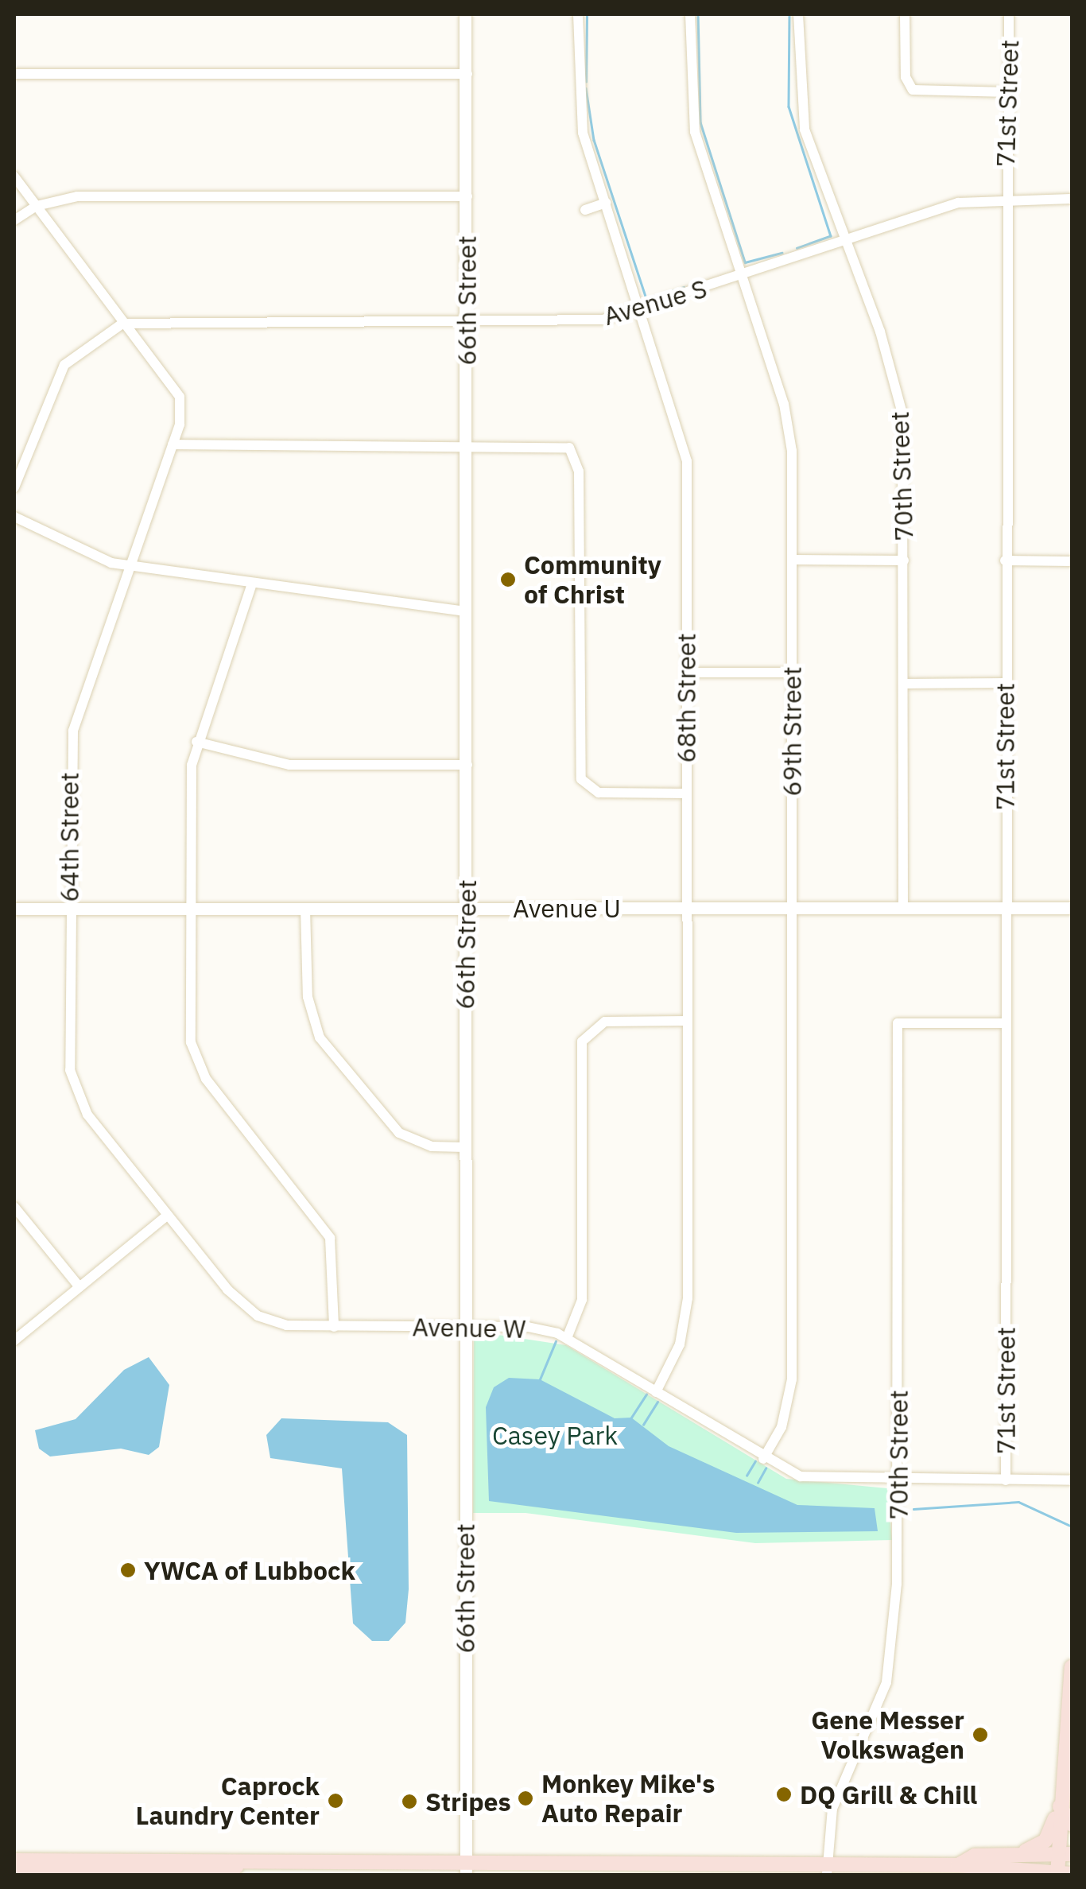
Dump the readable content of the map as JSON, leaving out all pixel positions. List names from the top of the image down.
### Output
{
  "streets": {
    "street": [
      "71st Street",
      "66th Street",
      "Avenue S",
      "70th Street",
      "68th Street",
      "69th Street",
      "64th Street",
      "Avenue U",
      "Avenue W"
    ]
  },
  "crossings": [
    ["71st Street", "Avenue S"],
    ["71st Street", "70th Street"],
    ["71st Street", "Avenue U"],
    ["71st Street", "Avenue W"],
    ["66th Street", "Avenue S"],
    ["66th Street", "Avenue U"],
    ["66th Street", "Avenue W"],
    ["Avenue S", "70th Street"],
    ["Avenue S", "68th Street"],
    ["Avenue S", "69th Street"],
    ["Avenue S", "64th Street"],
    ["70th Street", "Avenue U"],
    ["70th Street", "Avenue W"],
    ["68th Street", "Avenue U"],
    ["68th Street", "Avenue W"],
    ["69th Street", "Avenue U"],
    ["69th Street", "Avenue W"],
    ["64th Street", "Avenue U"],
    ["64th Street", "Avenue W"]
  ],
  "parks": ["Casey Park"],
  "places": [
    "Community of Christ",
    "YWCA of Lubbock",
    "Gene Messer Volkswagen",
    "DQ Grill & Chill",
    "Monkey Mike's Auto Repair",
    "Caprock Laundry Center",
    "Stripes"
  ]
}
